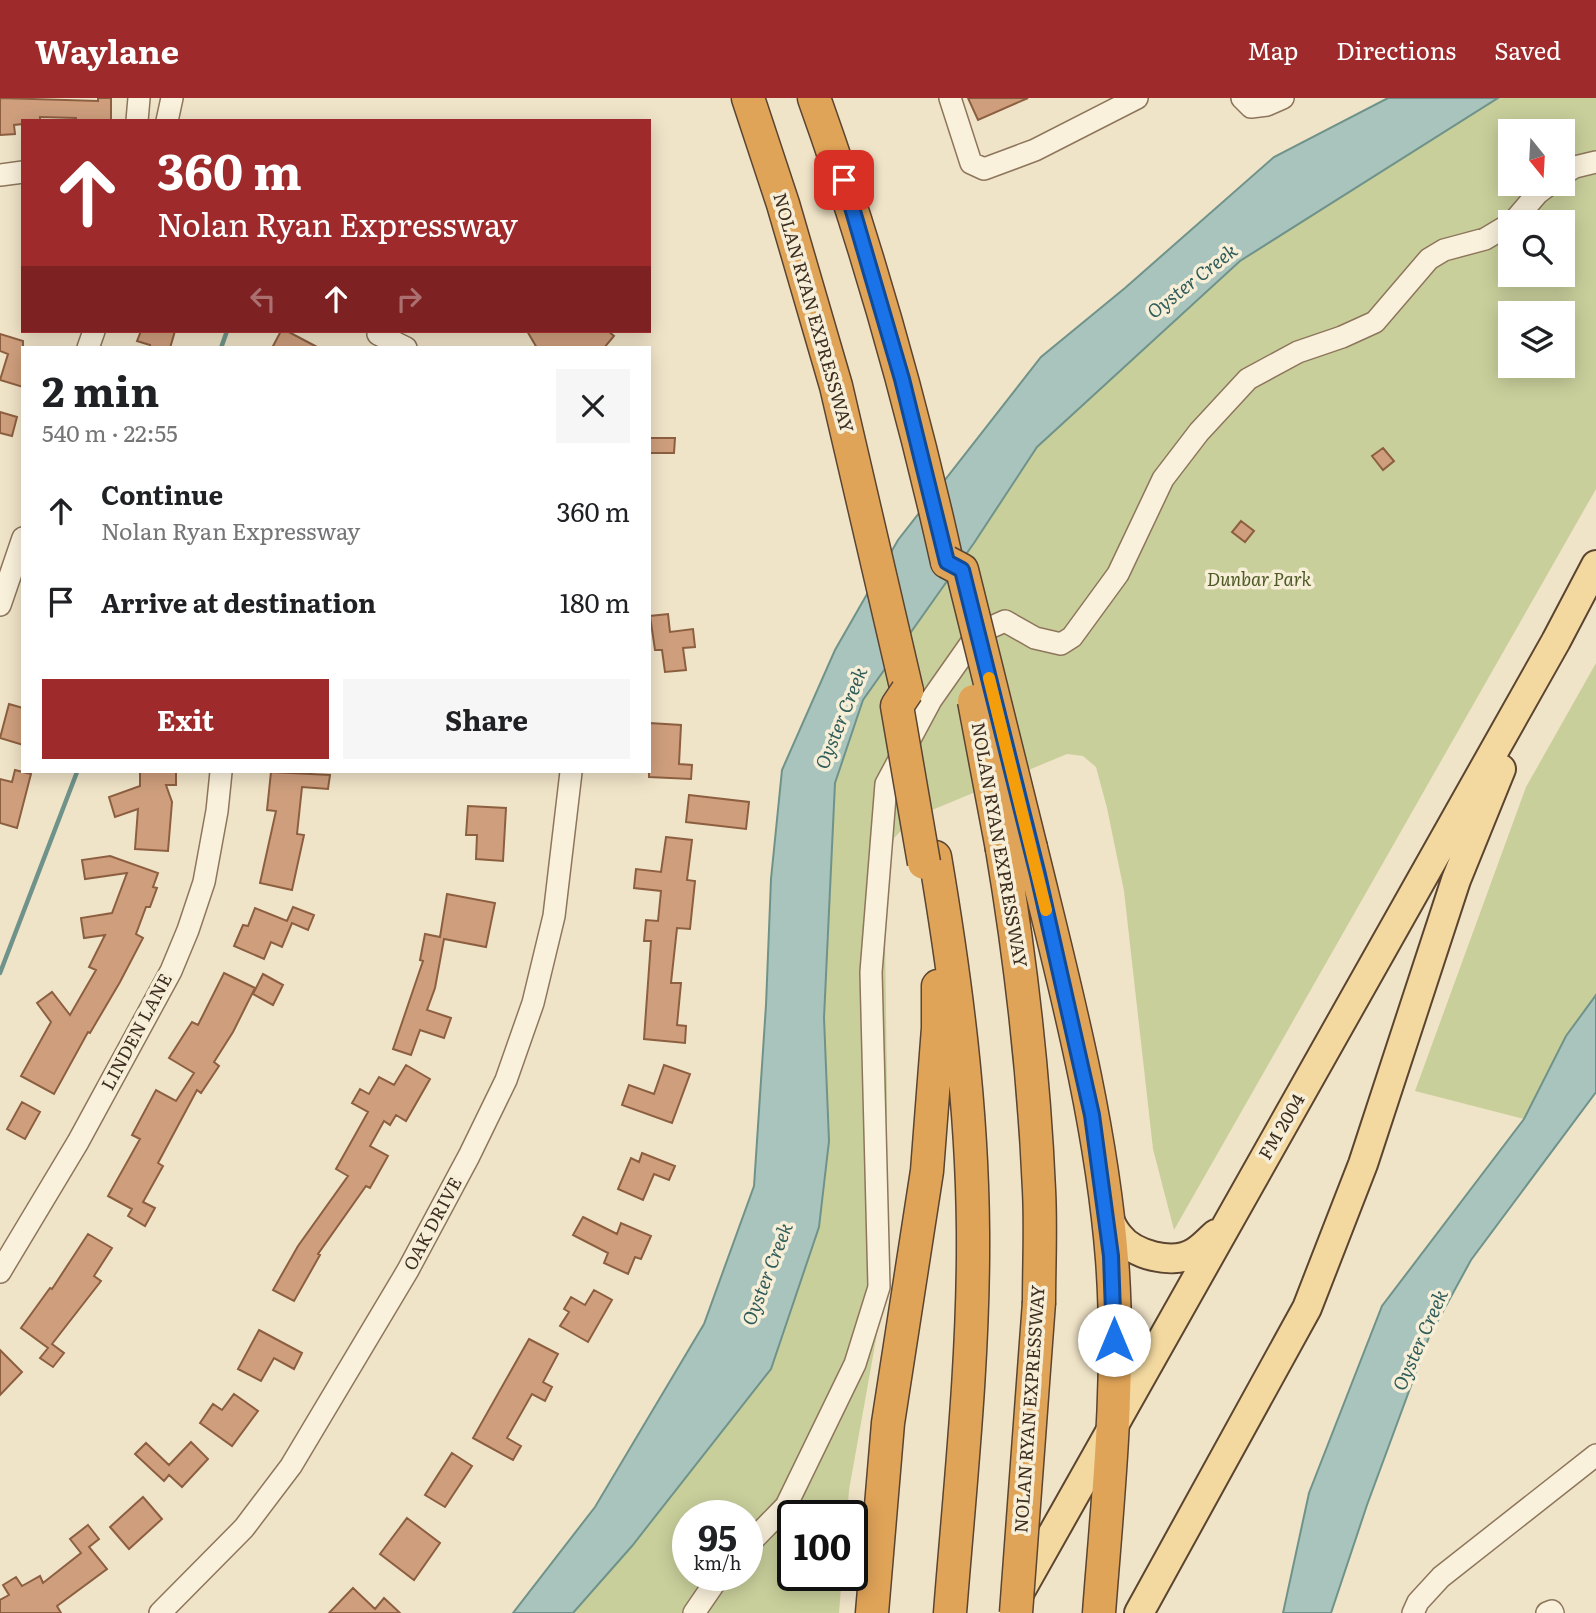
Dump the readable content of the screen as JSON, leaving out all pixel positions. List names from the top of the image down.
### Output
{
  "streets": {
    "highway": ["NOLAN RYAN EXPRESSWAY"],
    "main road": ["FM 2004"],
    "street": ["LINDEN LANE", "OAK DRIVE"]
  },
  "water": ["Oyster Creek"],
  "parks": ["Dunbar Park"],
  "north": "bottom",
  "page": {
    "header": "Waylane",
    "nav": ["Map", "Directions", "Saved"],
    "turn": ["360 m", "Nolan Ryan Expressway"],
    "heading": ["2 min", "540 m · 22:55"],
    "list": [
      {
        "name": "Continue",
        "note": "Nolan Ryan Expressway",
        "value": "360 m"
      },
      {
        "name": "Arrive at destination",
        "value": "180 m"
      }
    ],
    "buttons": ["Exit", "Share"],
    "speed": "95 km/h",
    "limit": "100"
  }
}
